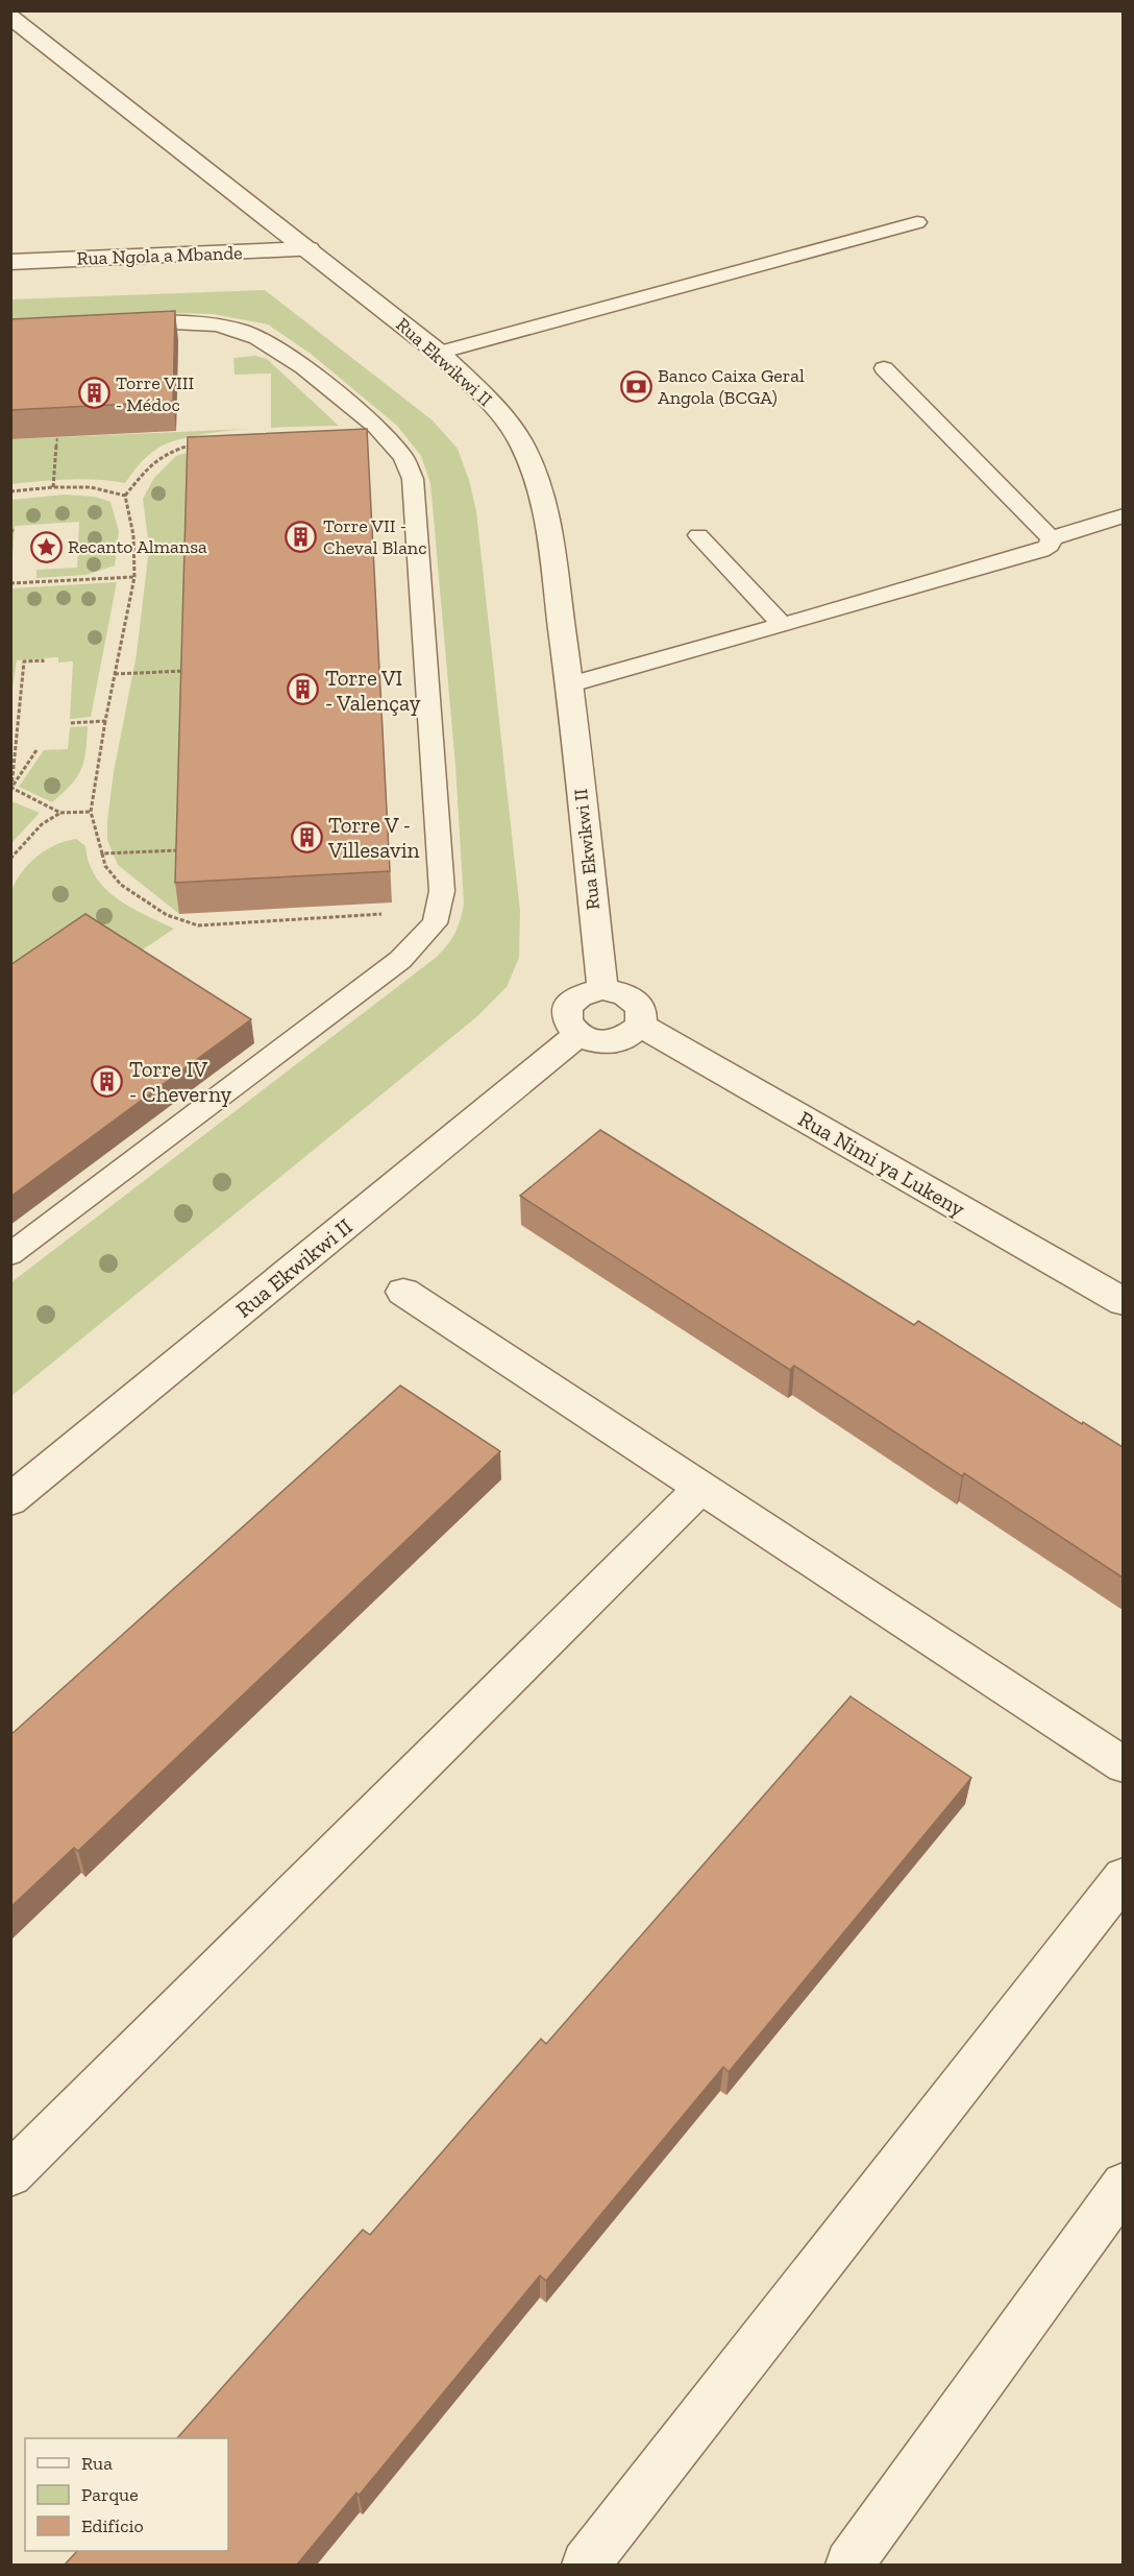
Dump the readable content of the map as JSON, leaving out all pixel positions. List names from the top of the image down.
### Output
{
  "streets": {
    "street": ["Rua Ngola a Mbande", "Rua Ekwikwi II", "Rua Nimi ya Lukeny"]
  },
  "crossings": [
    ["Rua Ngola a Mbande", "Rua Ekwikwi II"],
    ["Rua Ekwikwi II", "Rua Nimi ya Lukeny"]
  ],
  "places": {
    "bank": ["Banco Caixa Geral Angola (BCGA)"],
    "building": [
      "Torre VIII - Médoc",
      "Torre VII - Cheval Blanc",
      "Torre VI - Valençay",
      "Torre V - Villesavin",
      "Torre IV - Cheverny"
    ],
    "place": ["Recanto Almansa"]
  },
  "legend": ["Rua", "Parque", "Edifício"]
}
